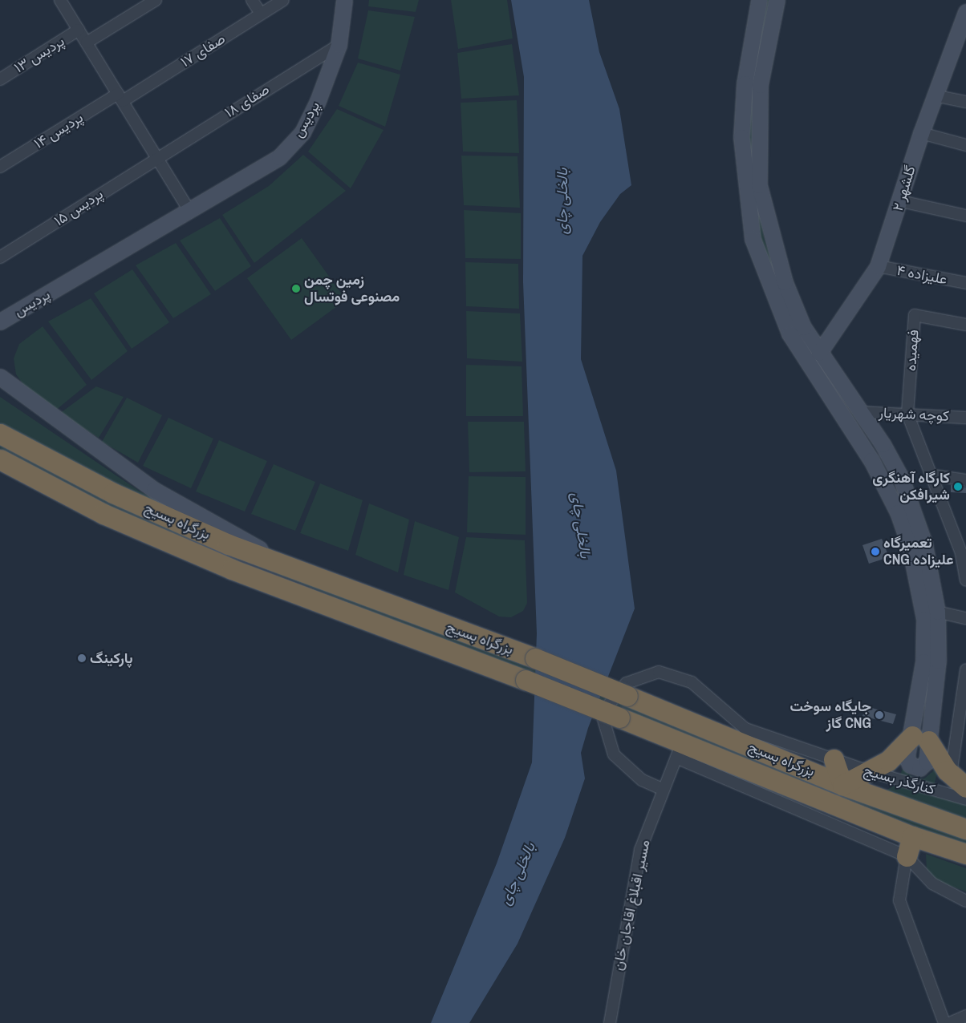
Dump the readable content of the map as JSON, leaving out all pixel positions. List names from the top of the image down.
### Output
{
  "streets": {
    "highway": ["بزرگراه بسیج"],
    "main road": ["پردیس", "گلشهر ۲"],
    "street": [
      "صفای ۱۷",
      "پردیس ۱۳",
      "صفای ۱۸",
      "پردیس ۱۴",
      "پردیس ۱۵",
      "علیزاده ۴",
      "فهمیده",
      "کوچه شهریار",
      "کنارگذر بسیج",
      "مسیر اقبلاغ اقاجان خان"
    ]
  },
  "crossings": [
    ["صفای ۱۷", "پردیس ۱۴"],
    ["صفای ۱۸", "پردیس"],
    ["صفای ۱۸", "پردیس ۱۵"],
    ["گلشهر ۲", "علیزاده ۴"],
    ["فهمیده", "کوچه شهریار"],
    ["بزرگراه بسیج", "مسیر اقبلاغ اقاجان خان"],
    ["کنارگذر بسیج", "مسیر اقبلاغ اقاجان خان"]
  ],
  "water": ["بالخلی چای"],
  "places": [
    "زمین چمن مصنوعی فوتسال",
    "کارگاه آهنگری شیرافکن",
    "تعمیرگاه CNG علیزاده",
    "پارکینگ",
    "جایگاه سوخت گاز CNG"
  ]
}
